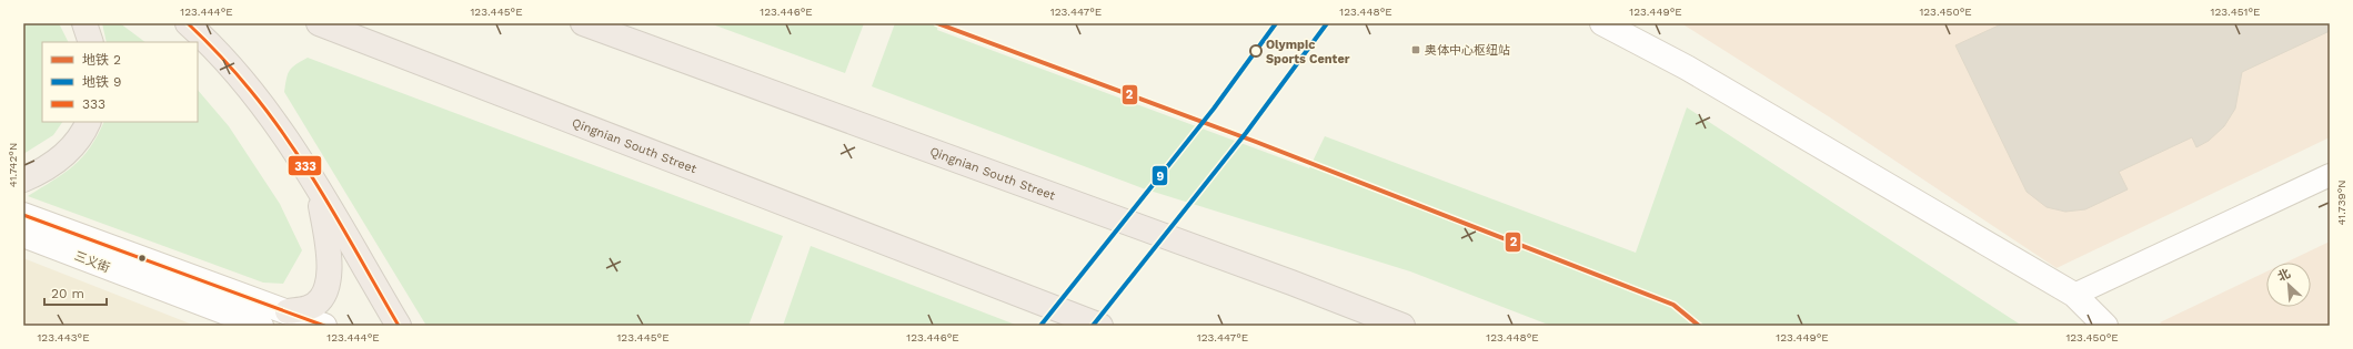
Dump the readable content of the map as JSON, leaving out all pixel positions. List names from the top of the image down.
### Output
{
  "streets": {
    "highway": ["Qingnian South Street"],
    "street": ["三义街"]
  },
  "places": {
    "transit": ["奥体中心枢纽站"],
    "other": ["Olympic Sports Center"]
  },
  "lines": ["metro line 2", "metro line 9", "transit line 333"],
  "legend": ["地铁 2", "地铁 9", "333"],
  "scale_bar": "20 m",
  "north": "top left",
  "coordinates": [
    "123.444°E",
    "123.445°E",
    "123.446°E",
    "123.447°E",
    "123.448°E",
    "123.449°E",
    "123.450°E",
    "123.451°E",
    "41.742°N",
    "41.739°N",
    "123.443°E"
  ]
}
